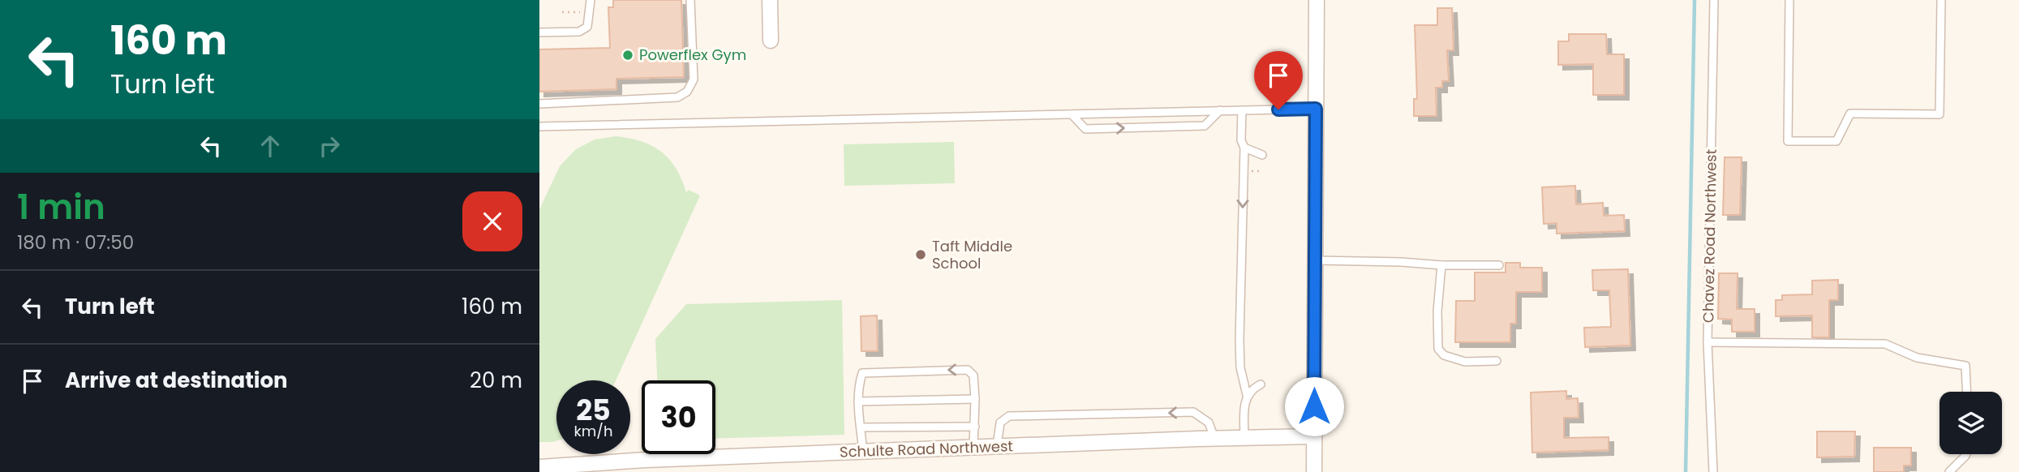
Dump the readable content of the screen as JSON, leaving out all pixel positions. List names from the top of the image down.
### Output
{
  "streets": {
    "street": ["Schulte Road Northwest"],
    "lane": ["Chavez Road Northwest"]
  },
  "places": ["Powerflex Gym", "Taft Middle School"],
  "page": {
    "turn": ["160 m", "Turn left"],
    "heading": ["1 min", "180 m · 07:50"],
    "list": [
      {
        "name": "Turn left",
        "value": "160 m"
      },
      {
        "name": "Arrive at destination",
        "value": "20 m"
      }
    ],
    "speed": "25 km/h",
    "limit": "30"
  }
}
